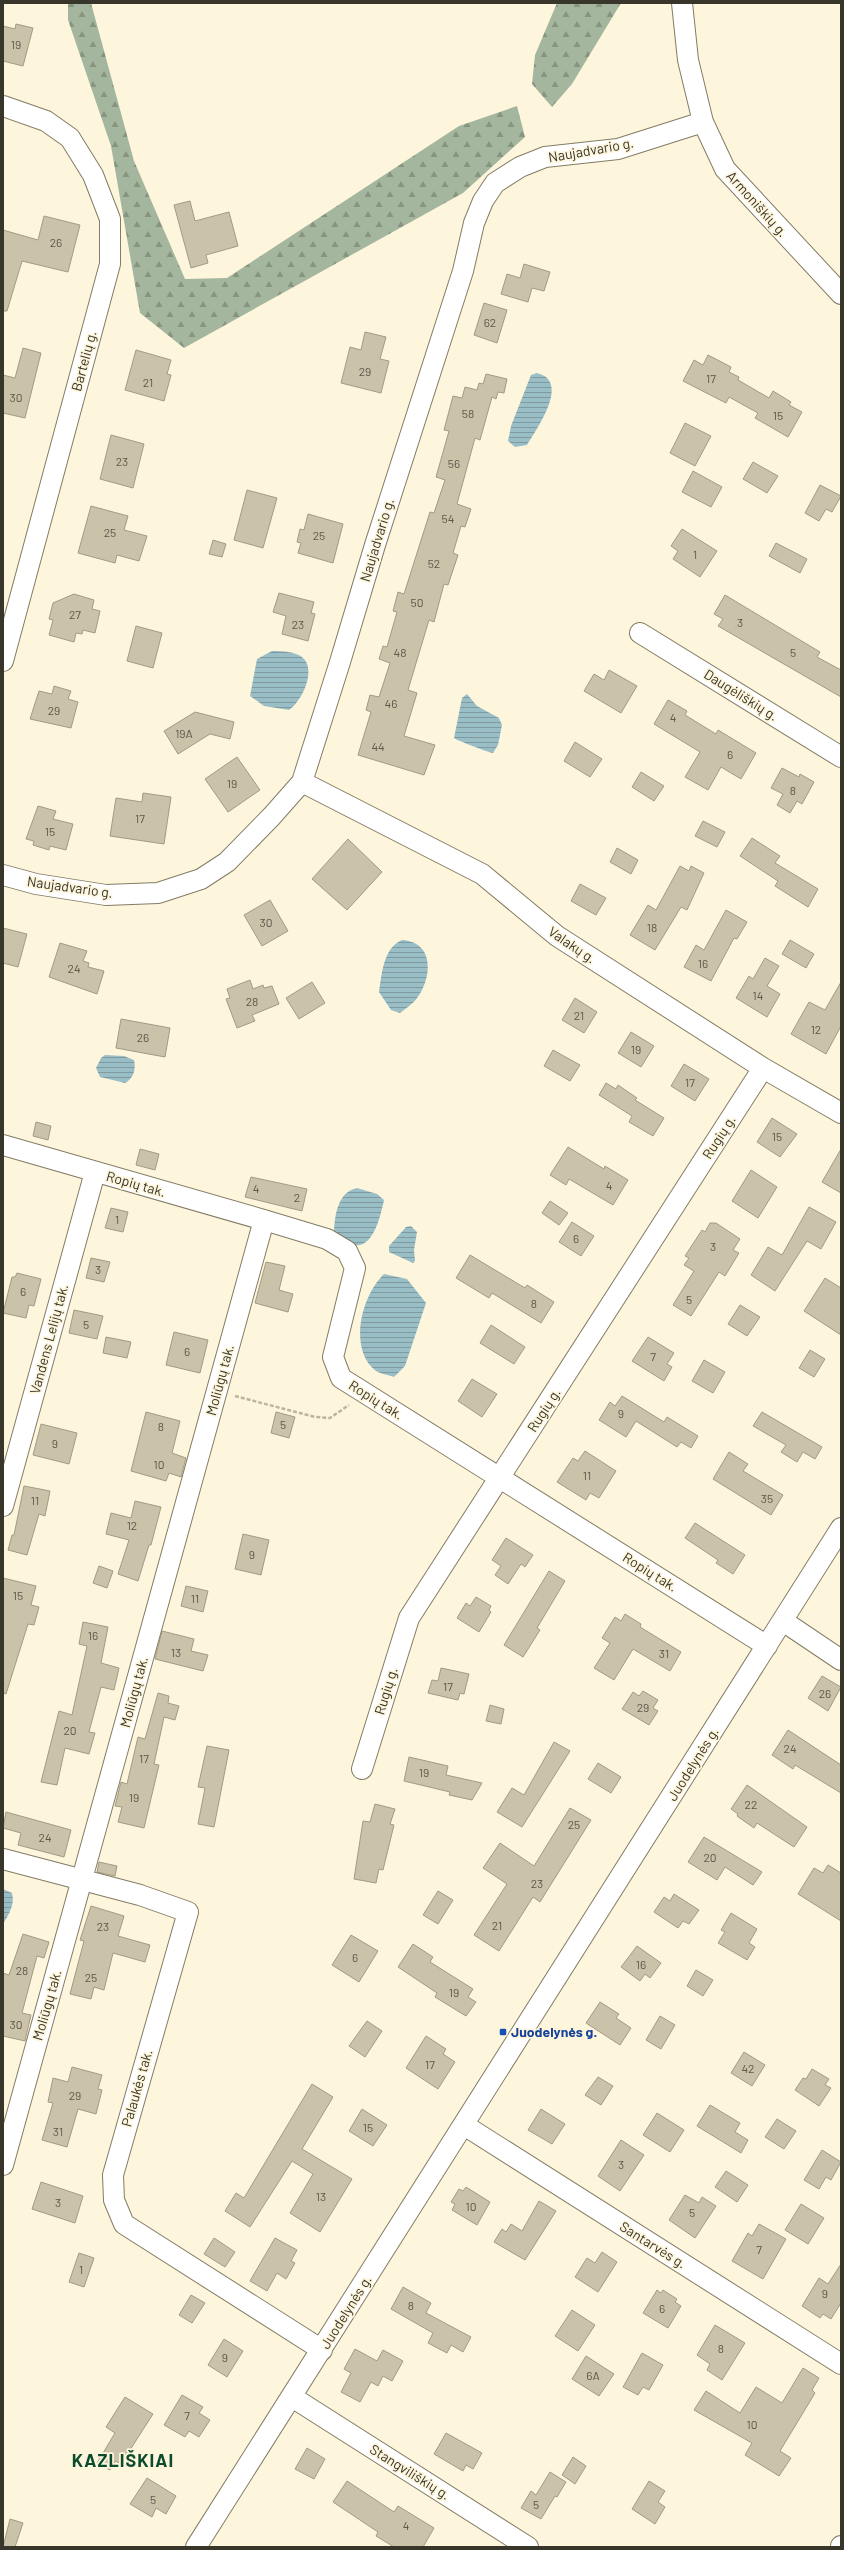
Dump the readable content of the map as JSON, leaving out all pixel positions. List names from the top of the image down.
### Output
{
  "streets": {
    "street": [
      "Naujadvario g.",
      "Armoniškių g.",
      "Bartelių g.",
      "Daugėliškių g.",
      "Valakų g.",
      "Rugių g.",
      "Ropių tak.",
      "Vandens Lelijų tak.",
      "Moliūgų tak.",
      "Juodelynės g.",
      "Palaukės tak.",
      "Santarvės g.",
      "Stangviliškių g."
    ]
  },
  "crossings": [
    ["Naujadvario g.", "Armoniškių g."],
    ["Naujadvario g.", "Valakų g."],
    ["Valakų g.", "Rugių g."],
    ["Rugių g.", "Ropių tak."],
    ["Ropių tak.", "Vandens Lelijų tak."],
    ["Ropių tak.", "Moliūgų tak."],
    ["Ropių tak.", "Juodelynės g."],
    ["Moliūgų tak.", "Palaukės tak."],
    ["Juodelynės g.", "Palaukės tak."],
    ["Juodelynės g.", "Santarvės g."],
    ["Juodelynės g.", "Stangviliškių g."]
  ],
  "districts": ["KAZLIŠKIAI"],
  "places": {
    "transit": ["Juodelynės g."]
  },
  "house_numbers": [
    "19",
    "26",
    "62",
    "29",
    "17",
    "21",
    "30",
    "58",
    "15",
    "23",
    "56",
    "54",
    "25",
    "25",
    "1",
    "52",
    "50",
    "27",
    "3",
    "23",
    "48",
    "5",
    "46",
    "29",
    "4",
    "19A",
    "44",
    "6",
    "19",
    "8",
    "17",
    "15",
    "30",
    "18",
    "16",
    "24",
    "14",
    "28",
    "21",
    "12",
    "26",
    "19",
    "17",
    "15",
    "4",
    "4",
    "2",
    "1",
    "6",
    "3",
    "3",
    "6",
    "5",
    "8",
    "5",
    "6",
    "7",
    "9",
    "5",
    "8",
    "9",
    "10",
    "11",
    "35",
    "11",
    "12",
    "9",
    "15",
    "11",
    "16",
    "13",
    "31",
    "17",
    "26",
    "29",
    "20",
    "24",
    "17",
    "19",
    "19",
    "22",
    "25",
    "24",
    "20",
    "23",
    "21",
    "23",
    "6",
    "16",
    "28",
    "25",
    "19",
    "30",
    "17",
    "42",
    "29",
    "15",
    "31",
    "3",
    "13",
    "3",
    "10",
    "5",
    "7",
    "1",
    "9",
    "8",
    "6",
    "8",
    "9",
    "6A",
    "7",
    "10",
    "5",
    "5",
    "4"
  ]
}
